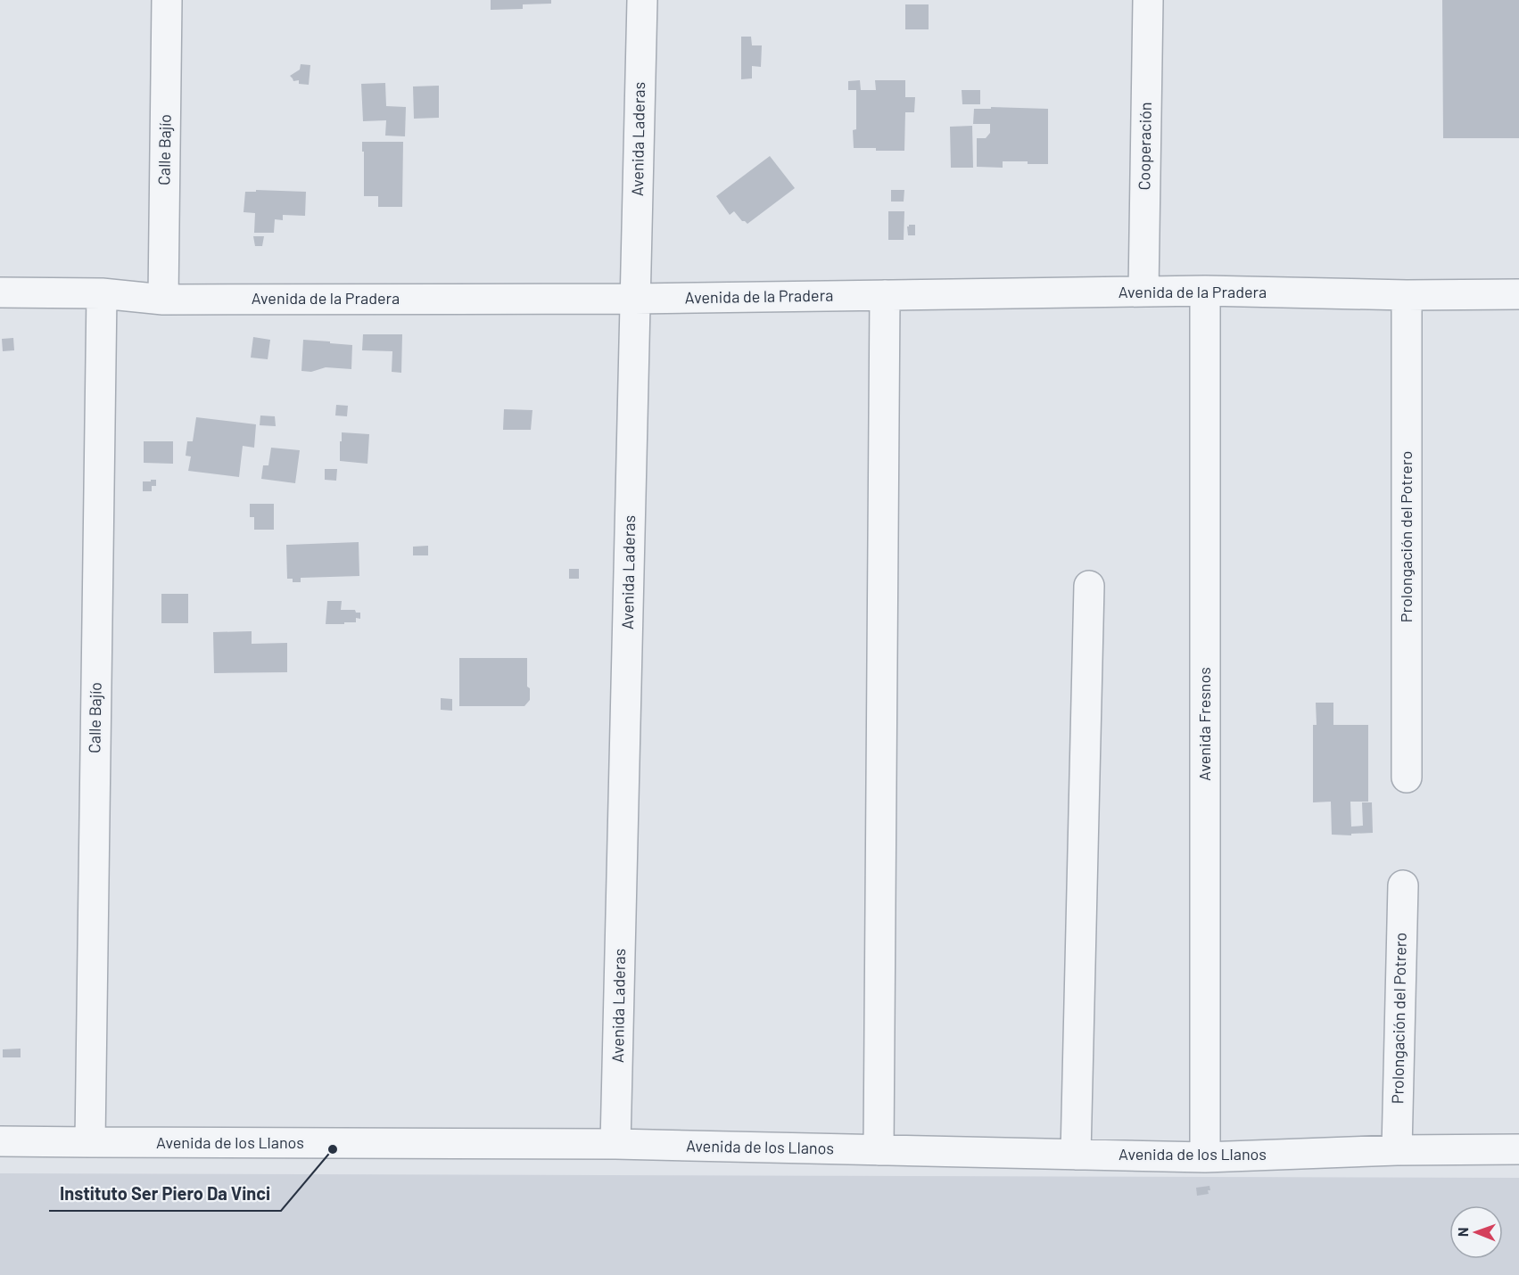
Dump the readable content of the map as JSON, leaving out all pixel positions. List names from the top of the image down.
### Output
{
  "streets": {
    "street": [
      "Avenida Laderas",
      "Cooperación",
      "Calle Bajío",
      "Avenida de la Pradera",
      "Prolongación del Potrero",
      "Avenida Fresnos",
      "Avenida de los Llanos"
    ]
  },
  "crossings": [
    ["Avenida Laderas", "Avenida de la Pradera"],
    ["Avenida Laderas", "Avenida de los Llanos"],
    ["Cooperación", "Avenida de la Pradera"],
    ["Calle Bajío", "Avenida de la Pradera"],
    ["Calle Bajío", "Avenida de los Llanos"],
    ["Avenida de la Pradera", "Prolongación del Potrero"],
    ["Avenida de la Pradera", "Avenida Fresnos"],
    ["Prolongación del Potrero", "Avenida de los Llanos"],
    ["Avenida Fresnos", "Avenida de los Llanos"]
  ],
  "places": ["Instituto Ser Piero Da Vinci"],
  "north": "left"
}
